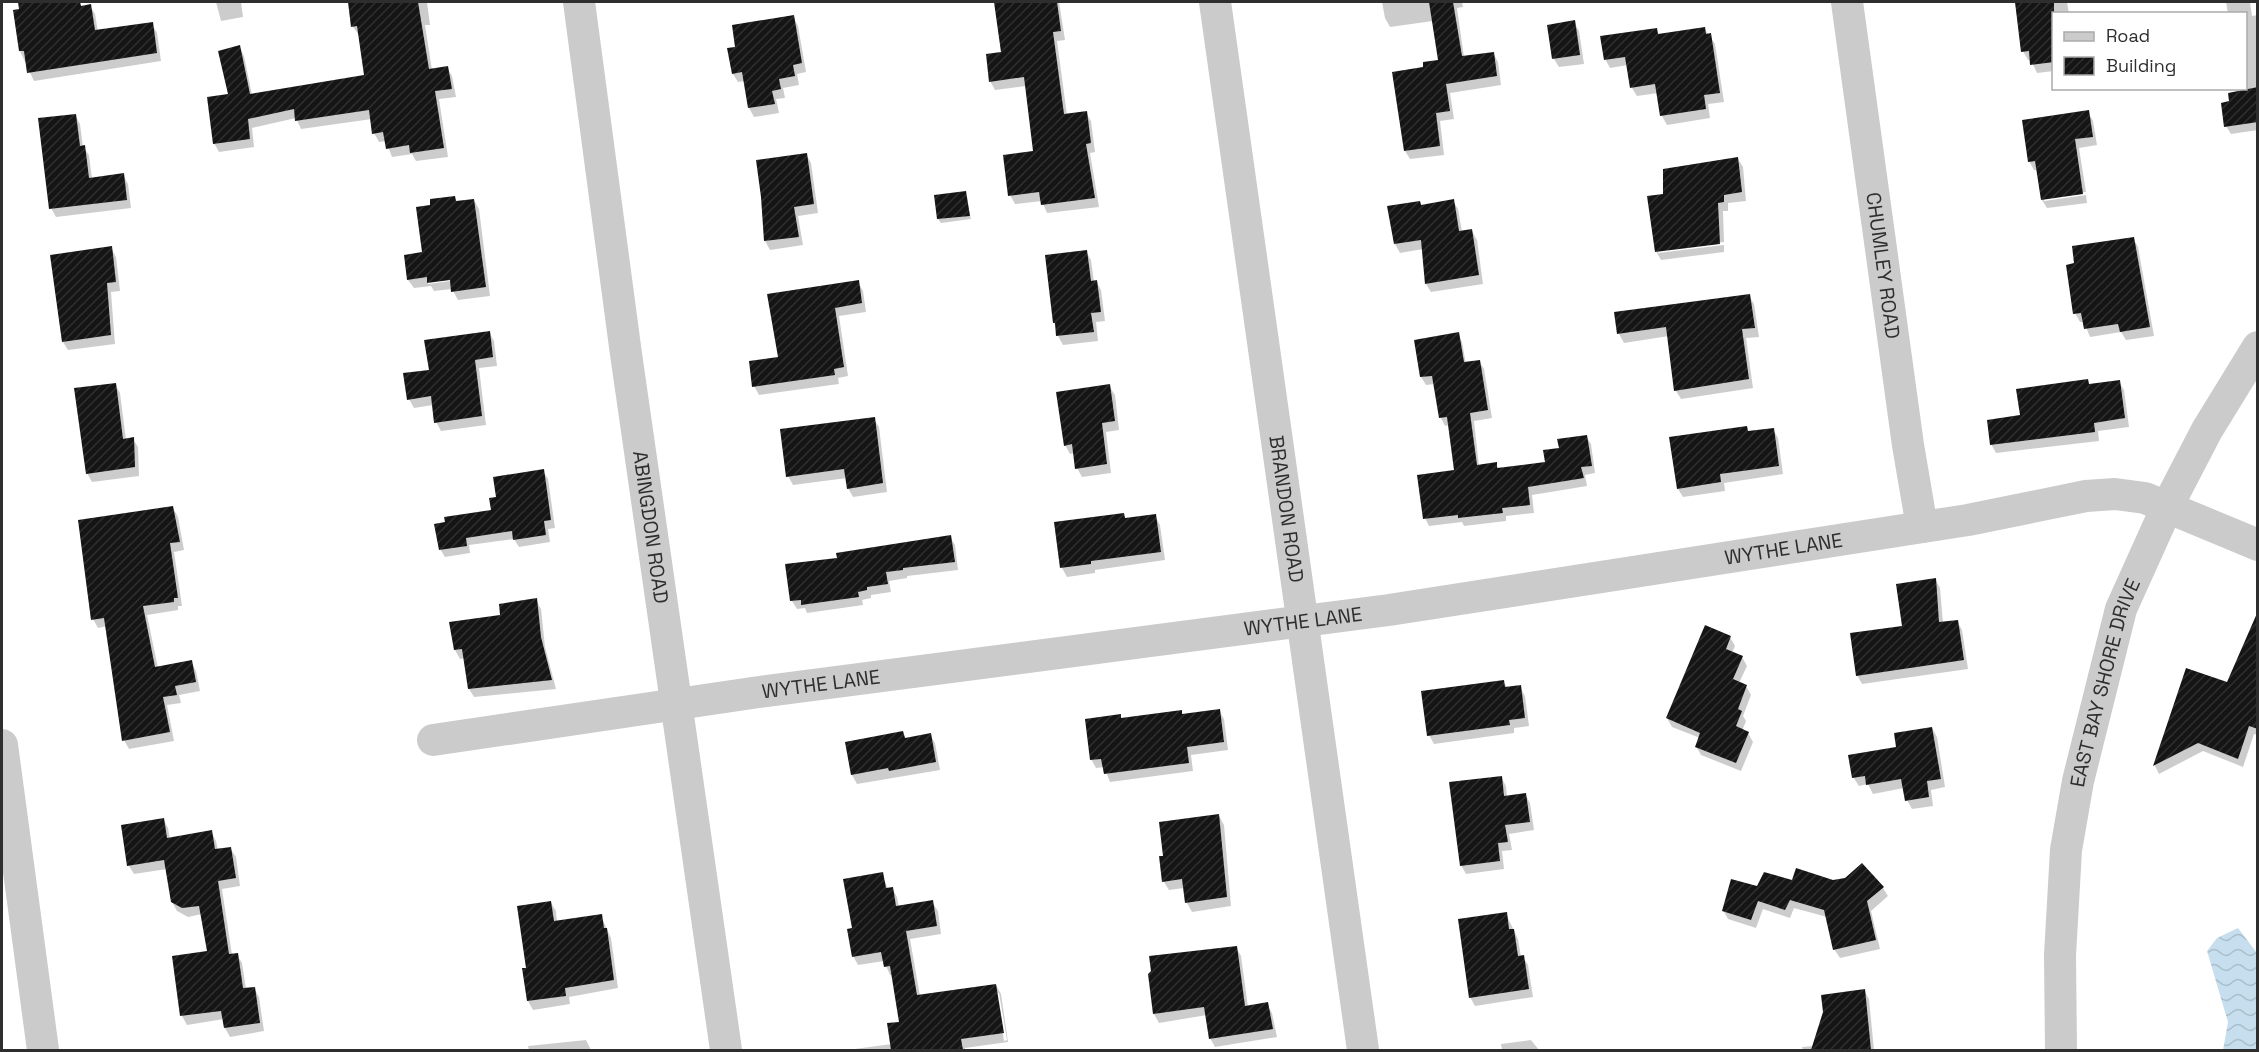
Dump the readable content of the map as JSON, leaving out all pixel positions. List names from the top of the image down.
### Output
{
  "streets": {
    "street": [
      "CHUMLEY ROAD",
      "BRANDON ROAD",
      "ABINGDON ROAD",
      "WYTHE LANE",
      "EAST BAY SHORE DRIVE"
    ]
  },
  "crossings": [
    ["CHUMLEY ROAD", "WYTHE LANE"],
    ["BRANDON ROAD", "WYTHE LANE"],
    ["ABINGDON ROAD", "WYTHE LANE"],
    ["WYTHE LANE", "EAST BAY SHORE DRIVE"]
  ],
  "legend": ["Road", "Building"]
}
